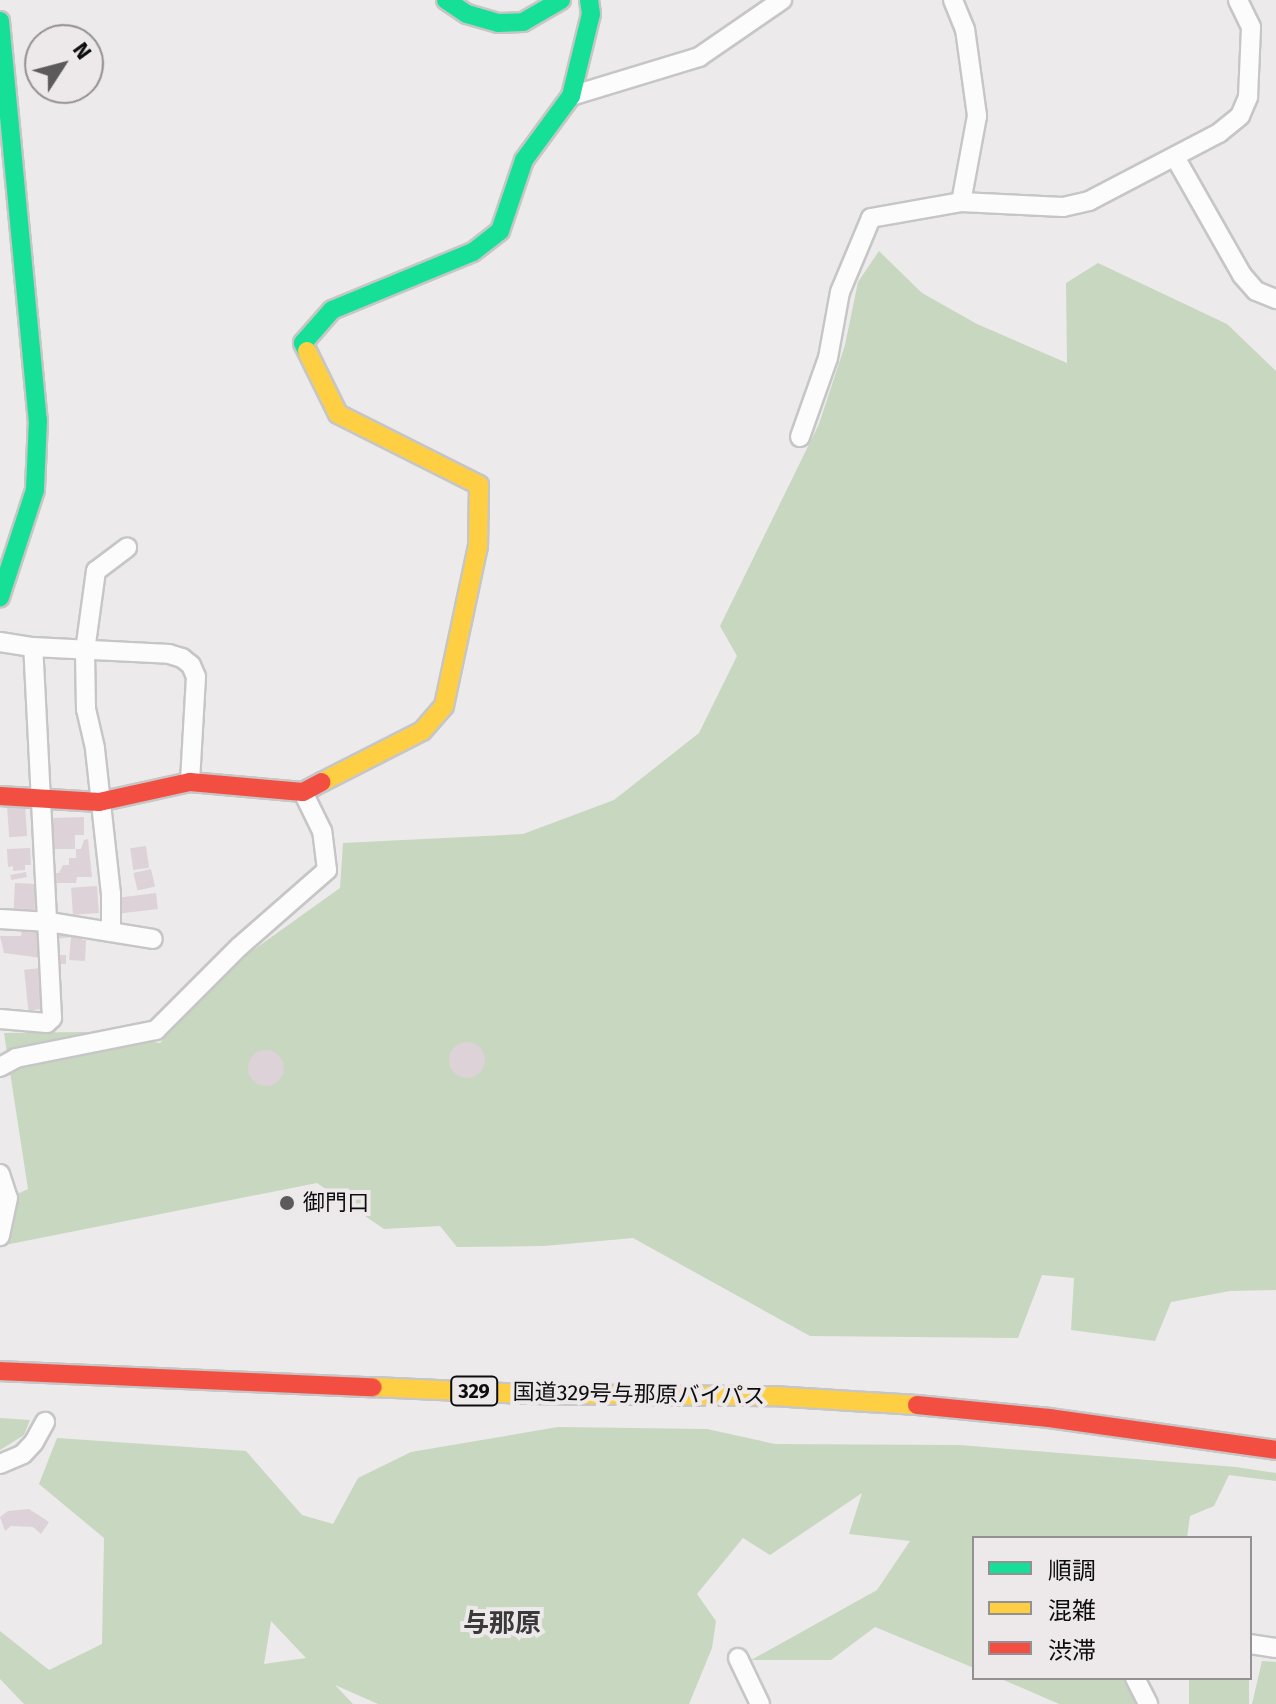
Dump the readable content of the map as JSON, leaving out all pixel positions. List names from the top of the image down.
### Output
{
  "streets": {
    "main road": ["329", "国道329号与那原バイパス"]
  },
  "districts": ["与那原"],
  "places": ["御門口"],
  "legend": ["順調", "混雑", "渋滞"],
  "north": "top right"
}
